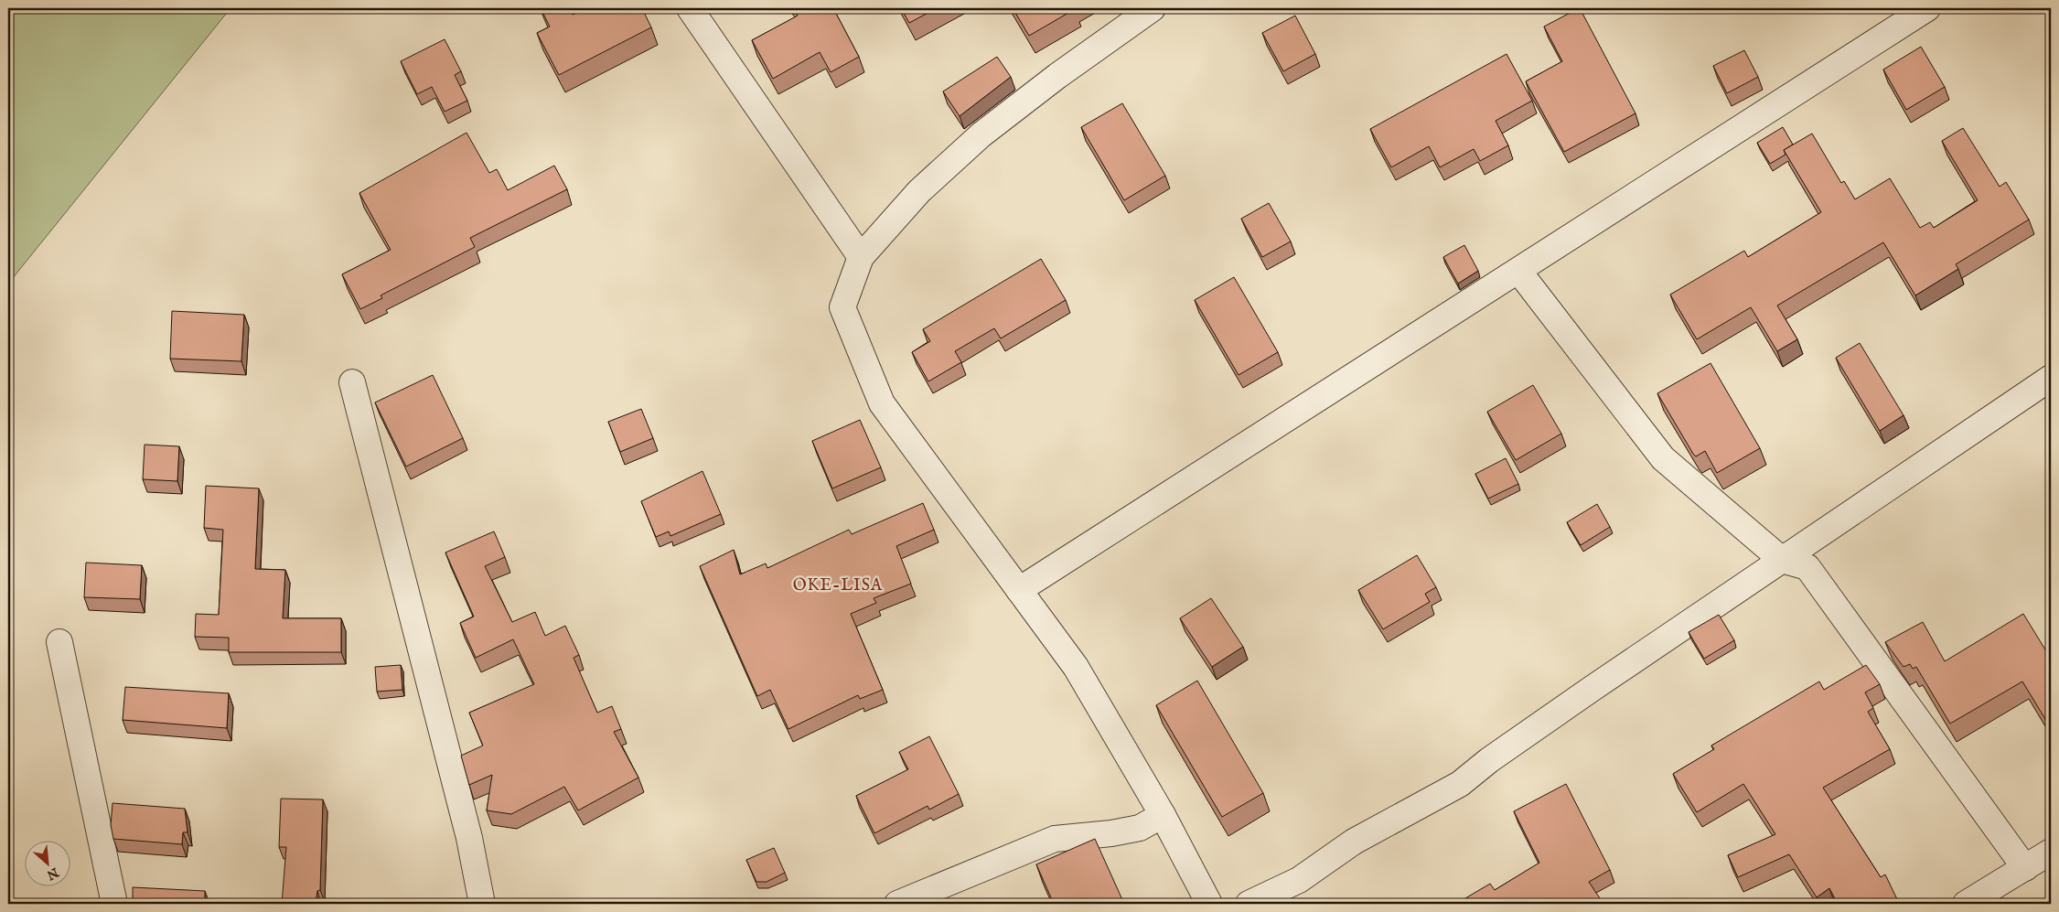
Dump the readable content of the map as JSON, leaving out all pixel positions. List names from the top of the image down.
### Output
{
  "districts": ["OKE-LISA"],
  "north": "bottom right"
}
